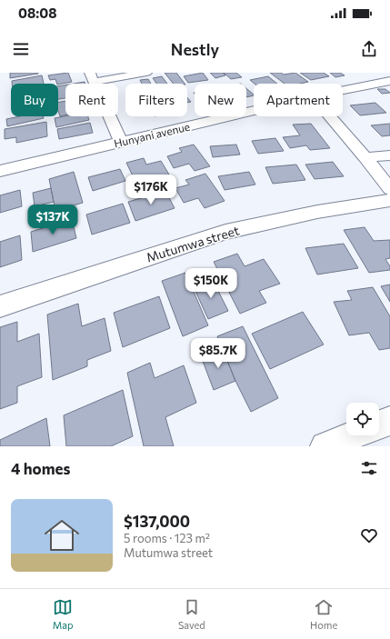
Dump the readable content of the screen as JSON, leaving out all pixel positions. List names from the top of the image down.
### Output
{
  "streets": {
    "street": ["Hunyani avenue", "Mutumwa street"]
  },
  "page": {
    "status": "08:08",
    "header": "Nestly",
    "chip": [
      "Buy",
      "Rent",
      "Filters",
      "New",
      "Apartment"
    ],
    "price": [
      "$176K",
      "$137K",
      "$150K",
      "$85.7K"
    ],
    "heading": "4 homes",
    "list": [
      {
        "name": "$137,000",
        "note": "5 rooms · 123 m² · Mutumwa street"
      }
    ],
    "tabs": ["Map", "Saved", "Home"]
  }
}
